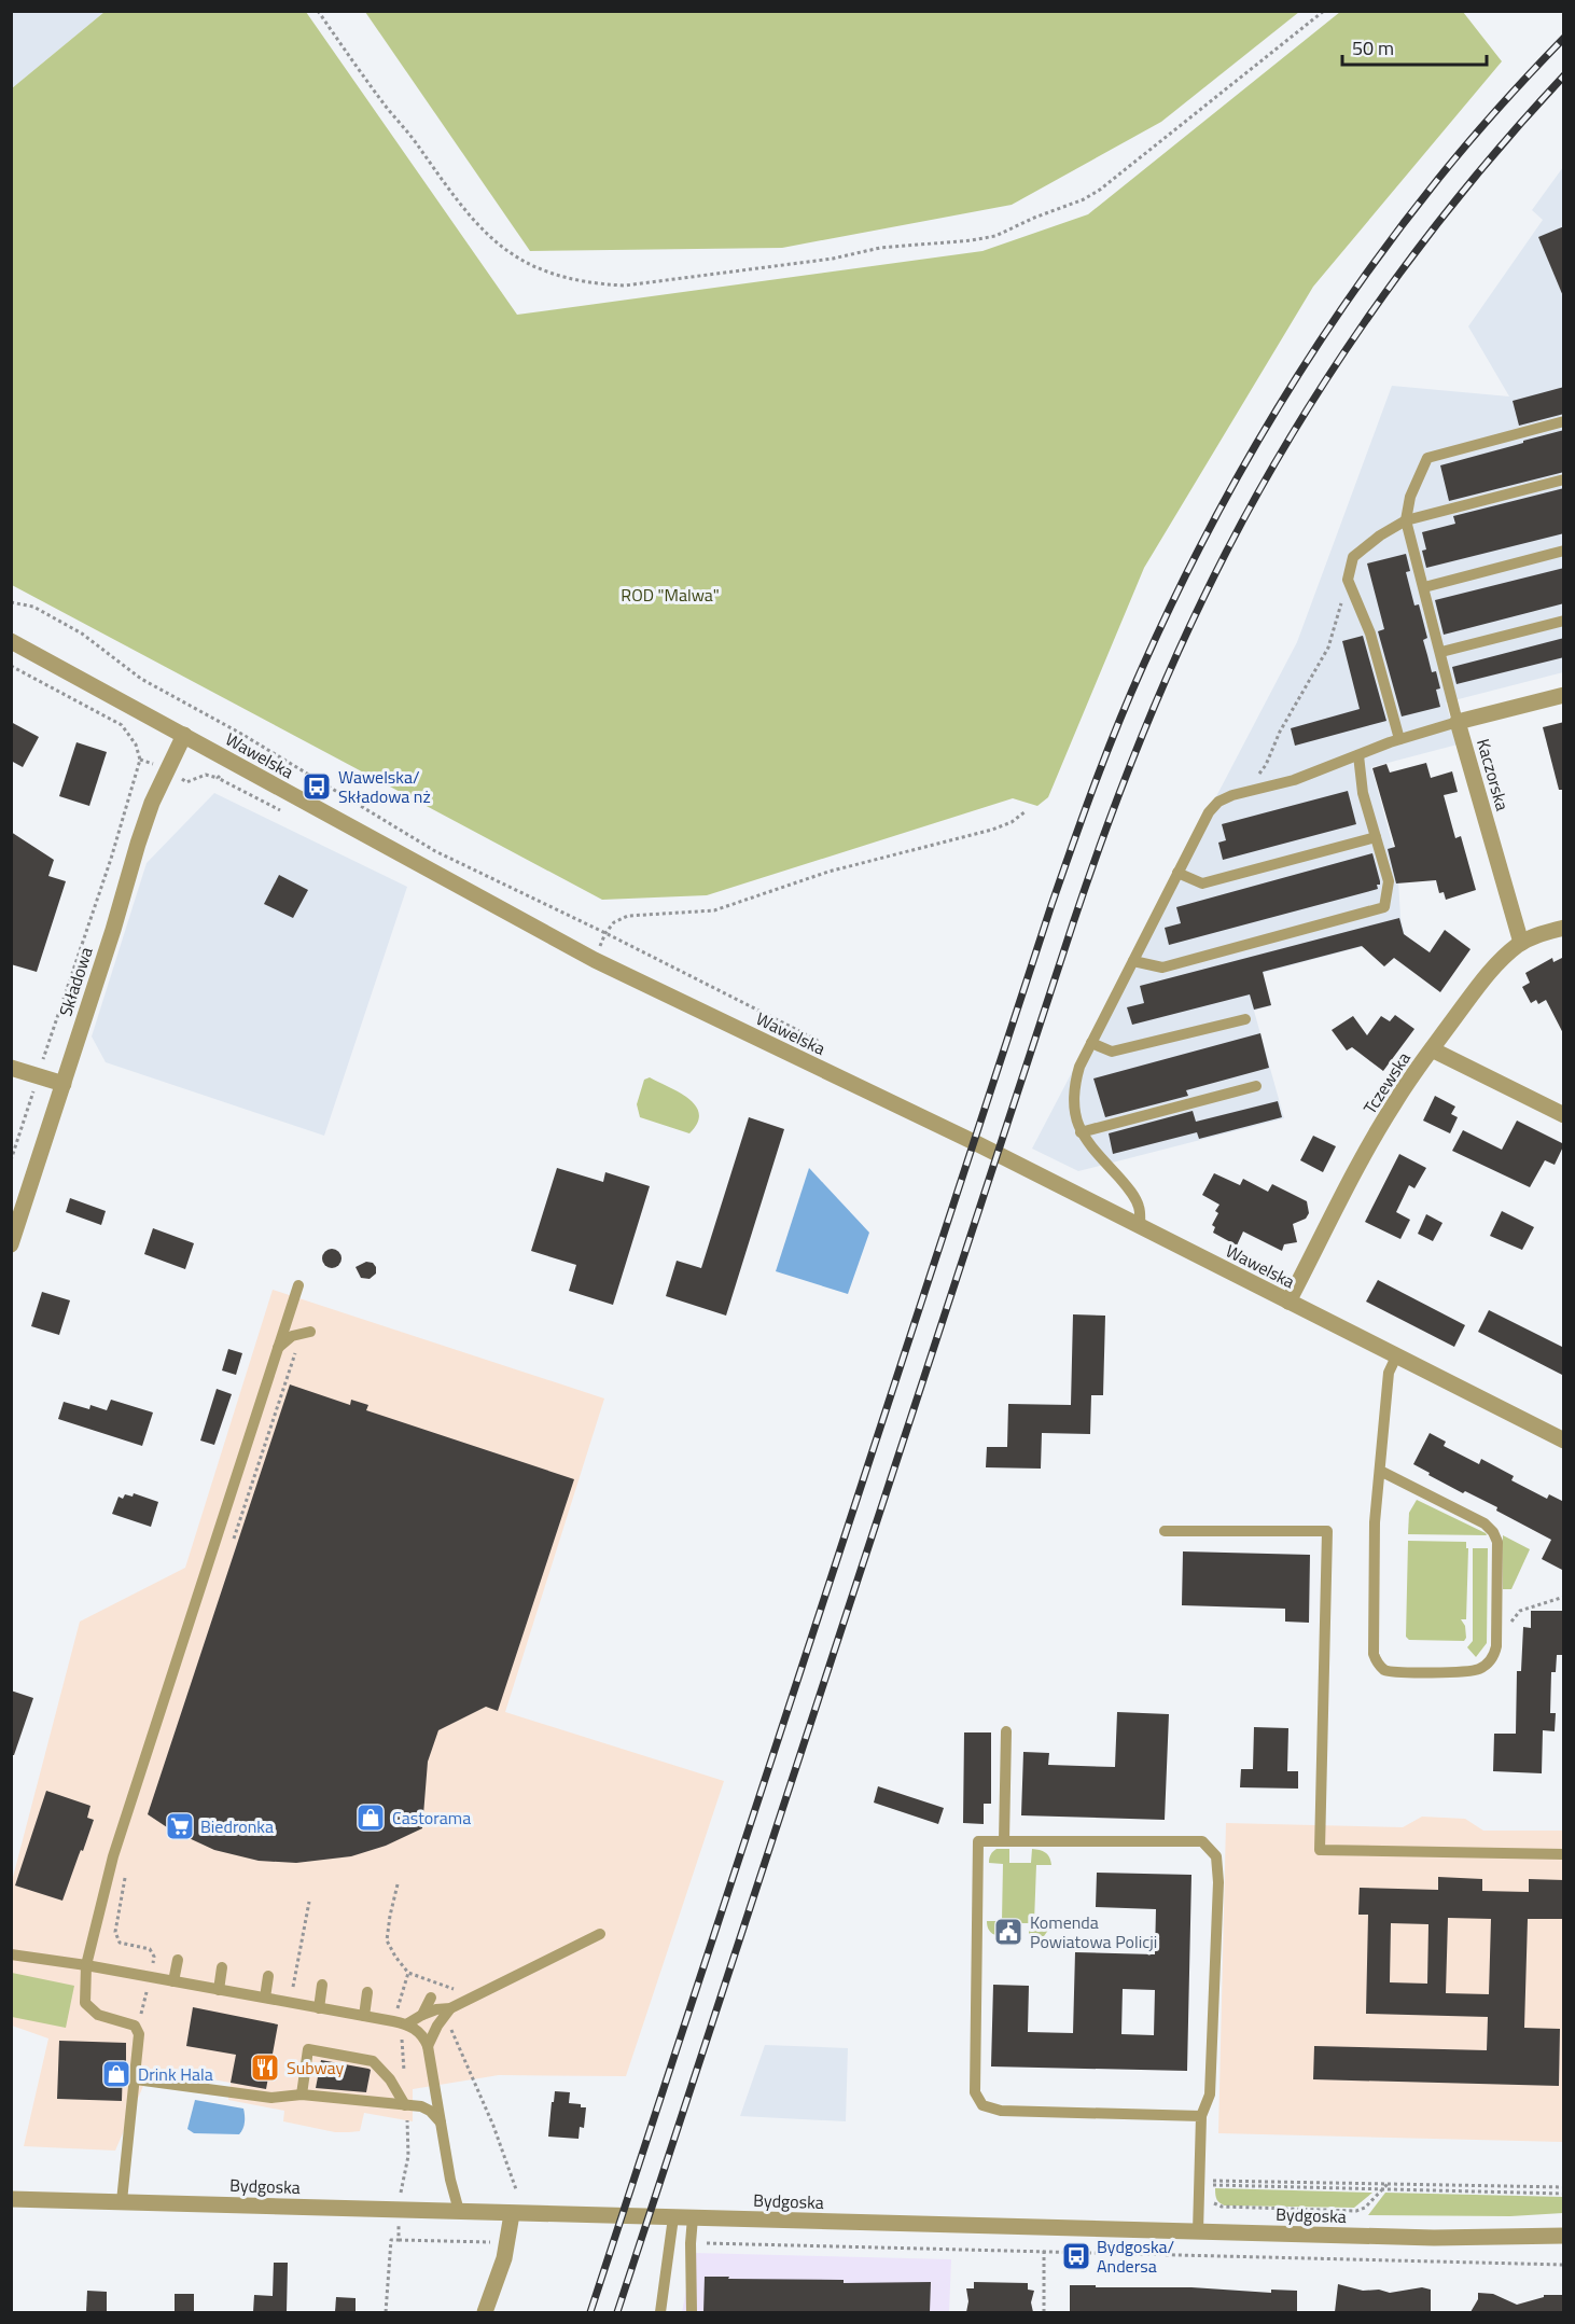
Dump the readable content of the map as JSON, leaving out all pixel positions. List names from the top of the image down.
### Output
{
  "streets": {
    "street": [
      "Wawelska",
      "Kaczorska",
      "Składowa",
      "Tczewska",
      "Bydgoska"
    ]
  },
  "crossings": [
    ["Wawelska", "Składowa"],
    ["Wawelska", "Tczewska"],
    ["Kaczorska", "Tczewska"]
  ],
  "parks": ["ROD \"Malwa\""],
  "places": {
    "bus stop": ["Wawelska/ Składowa nż", "Bydgoska/ Andersa"],
    "shop": ["Castorama", "Drink Hala"],
    "supermarket": ["Biedronka"],
    "public building": ["Komenda Powiatowa Policji"],
    "restaurant": ["Subway"]
  },
  "scale_bar": "50 m"
}
